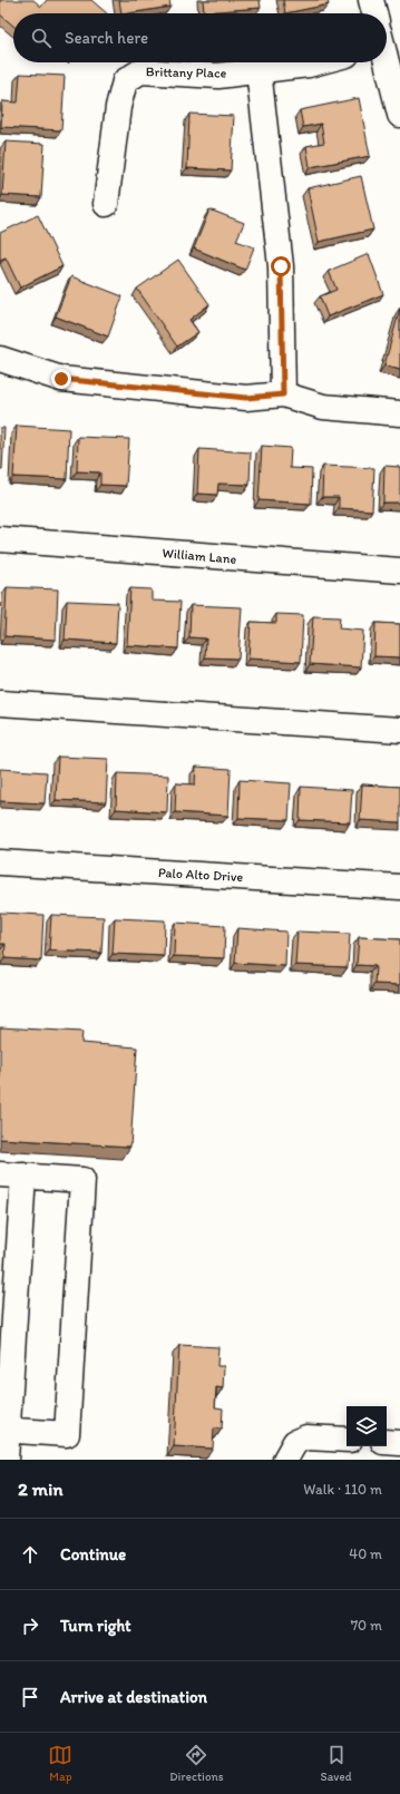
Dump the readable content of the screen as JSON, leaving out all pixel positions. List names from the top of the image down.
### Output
{
  "streets": {
    "street": ["Brittany Place", "William Lane", "Palo Alto Drive"]
  },
  "page": {
    "search": "Search here",
    "heading": ["2 min", "Walk · 110 m"],
    "list": [
      ["Continue", "40 m"],
      ["Turn right", "70 m"],
      "Arrive at destination"
    ],
    "nav": ["Map", "Directions", "Saved"]
  }
}
